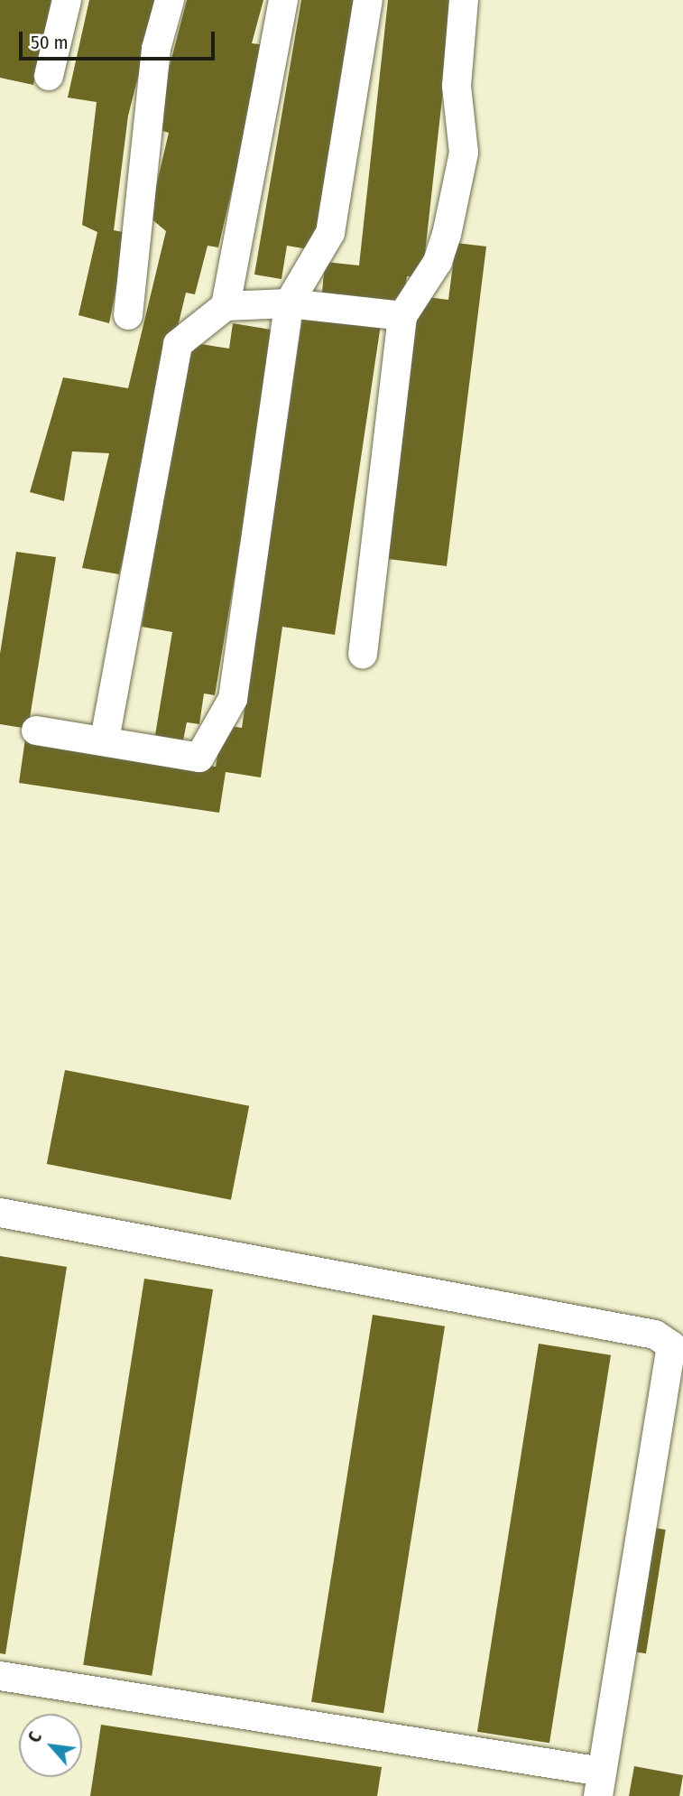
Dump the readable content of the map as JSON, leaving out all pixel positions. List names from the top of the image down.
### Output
{
  "scale_bar": "50 m",
  "north": "top left"
}
